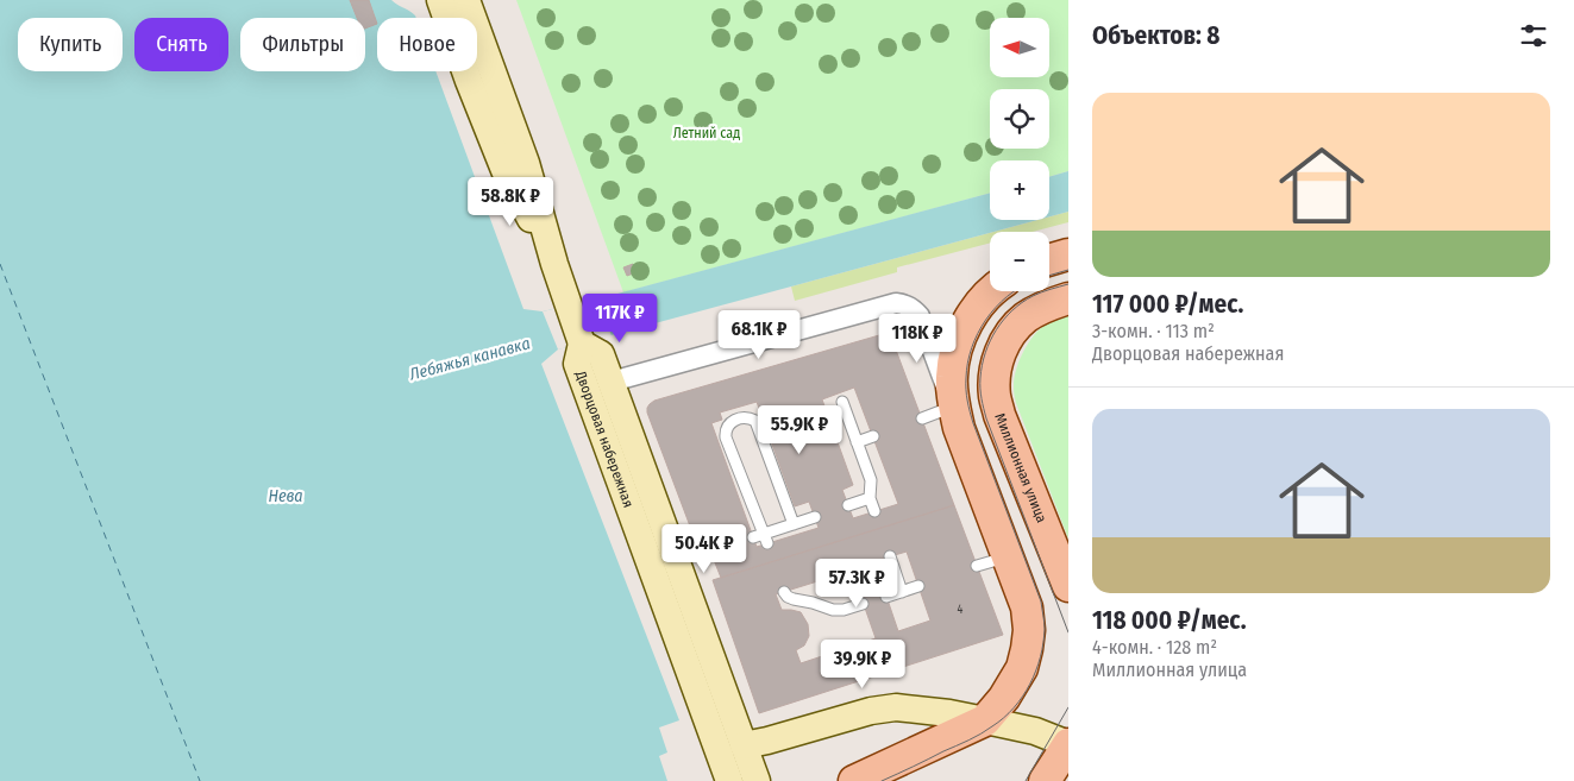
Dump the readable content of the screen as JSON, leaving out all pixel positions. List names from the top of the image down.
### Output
{
  "streets": {
    "main road": ["Дворцовая набережная", "Миллионная улица"]
  },
  "water": ["Лебяжья канавка", "Нева"],
  "parks": ["Летний сад"],
  "house_numbers": ["4"],
  "north": "left",
  "page": {
    "heading": "Объектов: 8",
    "map_buttons": ["+", "−"],
    "chip": [
      "Купить",
      "Снять",
      "Фильтры",
      "Новое"
    ],
    "list": [
      {
        "name": "117 000 ₽/мес.",
        "note": "3-комн. · 113 m² · Дворцовая набережная"
      },
      {
        "name": "118 000 ₽/мес.",
        "note": "4-комн. · 128 m² · Миллионная улица"
      }
    ],
    "price": [
      "58.8K ₽",
      "117K ₽",
      "68.1K ₽",
      "118K ₽",
      "55.9K ₽",
      "50.4K ₽",
      "57.3K ₽",
      "39.9K ₽"
    ]
  }
}
